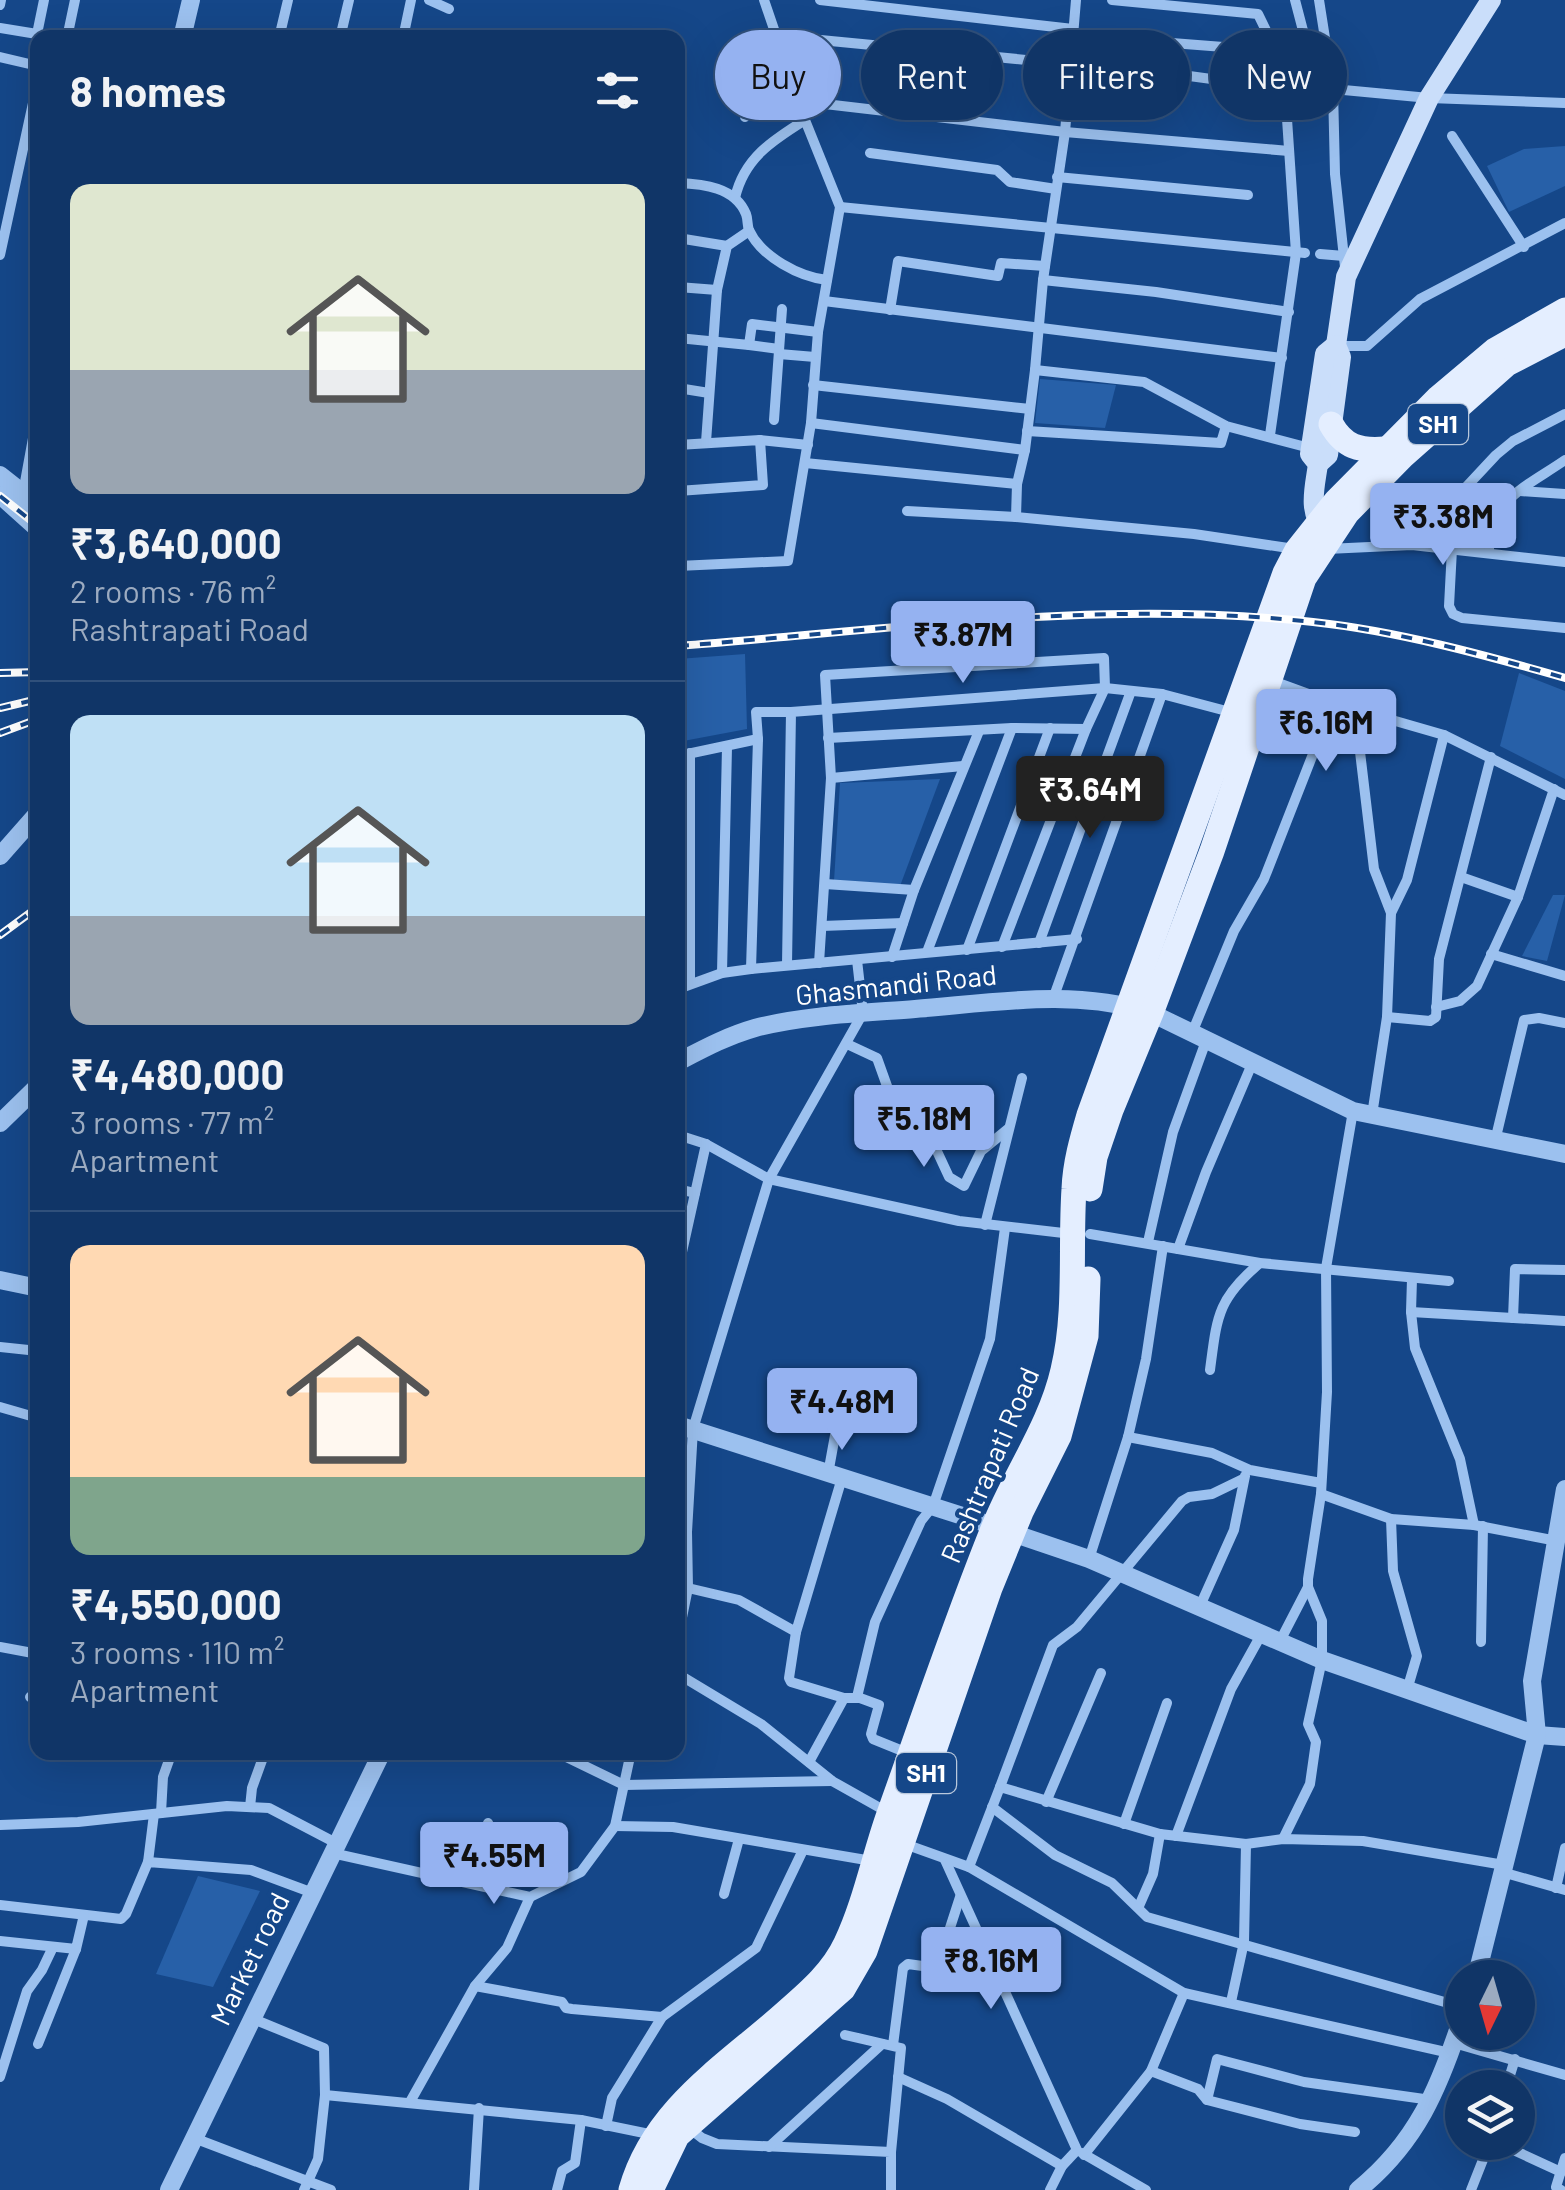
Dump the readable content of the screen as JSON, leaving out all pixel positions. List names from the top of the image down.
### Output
{
  "streets": {
    "main road": ["SH1", "Rashtrapati Road"],
    "street": ["Ghasmandi Road", "Market road"]
  },
  "crossings": [
    ["SH1", "Rashtrapati Road"],
    ["Ghasmandi Road", "Rashtrapati Road"]
  ],
  "north": "bottom",
  "page": {
    "chip": [
      "Buy",
      "Rent",
      "Filters",
      "New"
    ],
    "heading": "8 homes",
    "list": [
      {
        "name": "₹3,640,000",
        "note": "2 rooms · 76 m² · Rashtrapati Road"
      },
      {
        "name": "₹4,480,000",
        "note": "3 rooms · 77 m² · Apartment"
      },
      {
        "name": "₹4,550,000",
        "note": "3 rooms · 110 m² · Apartment"
      }
    ],
    "price": [
      "₹3.38M",
      "₹3.87M",
      "₹6.16M",
      "₹3.64M",
      "₹5.18M",
      "₹4.48M",
      "₹4.55M",
      "₹8.16M"
    ]
  }
}
